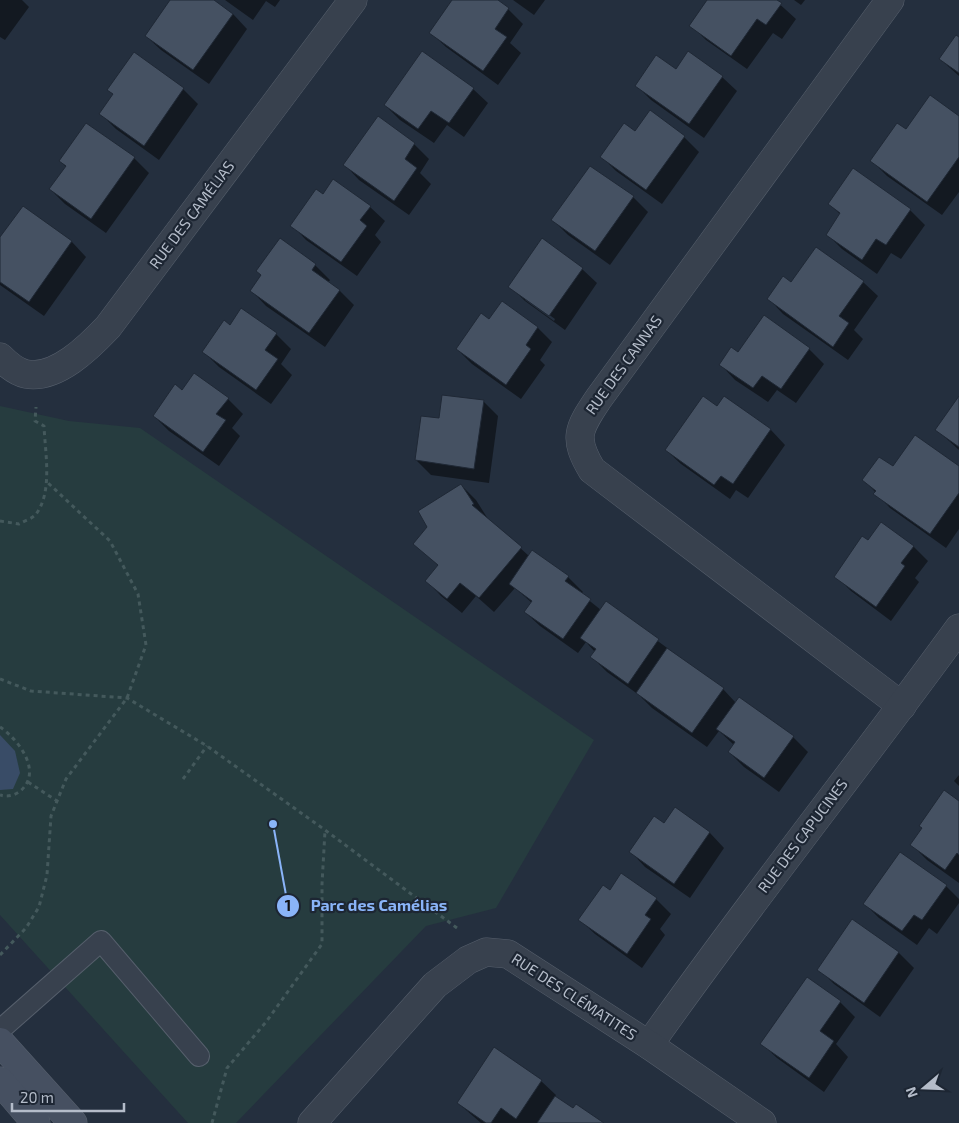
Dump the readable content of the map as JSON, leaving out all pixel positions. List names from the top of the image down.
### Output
{
  "streets": {
    "street": [
      "RUE DES CAMÉLIAS",
      "RUE DES CANNAS",
      "RUE DES CAPUCINES",
      "RUE DES CLÉMATITES"
    ]
  },
  "crossings": [
    ["RUE DES CANNAS", "RUE DES CAPUCINES"],
    ["RUE DES CAPUCINES", "RUE DES CLÉMATITES"]
  ],
  "places": ["Parc des Camélias"],
  "scale_bar": "20 m",
  "north": "left"
}
